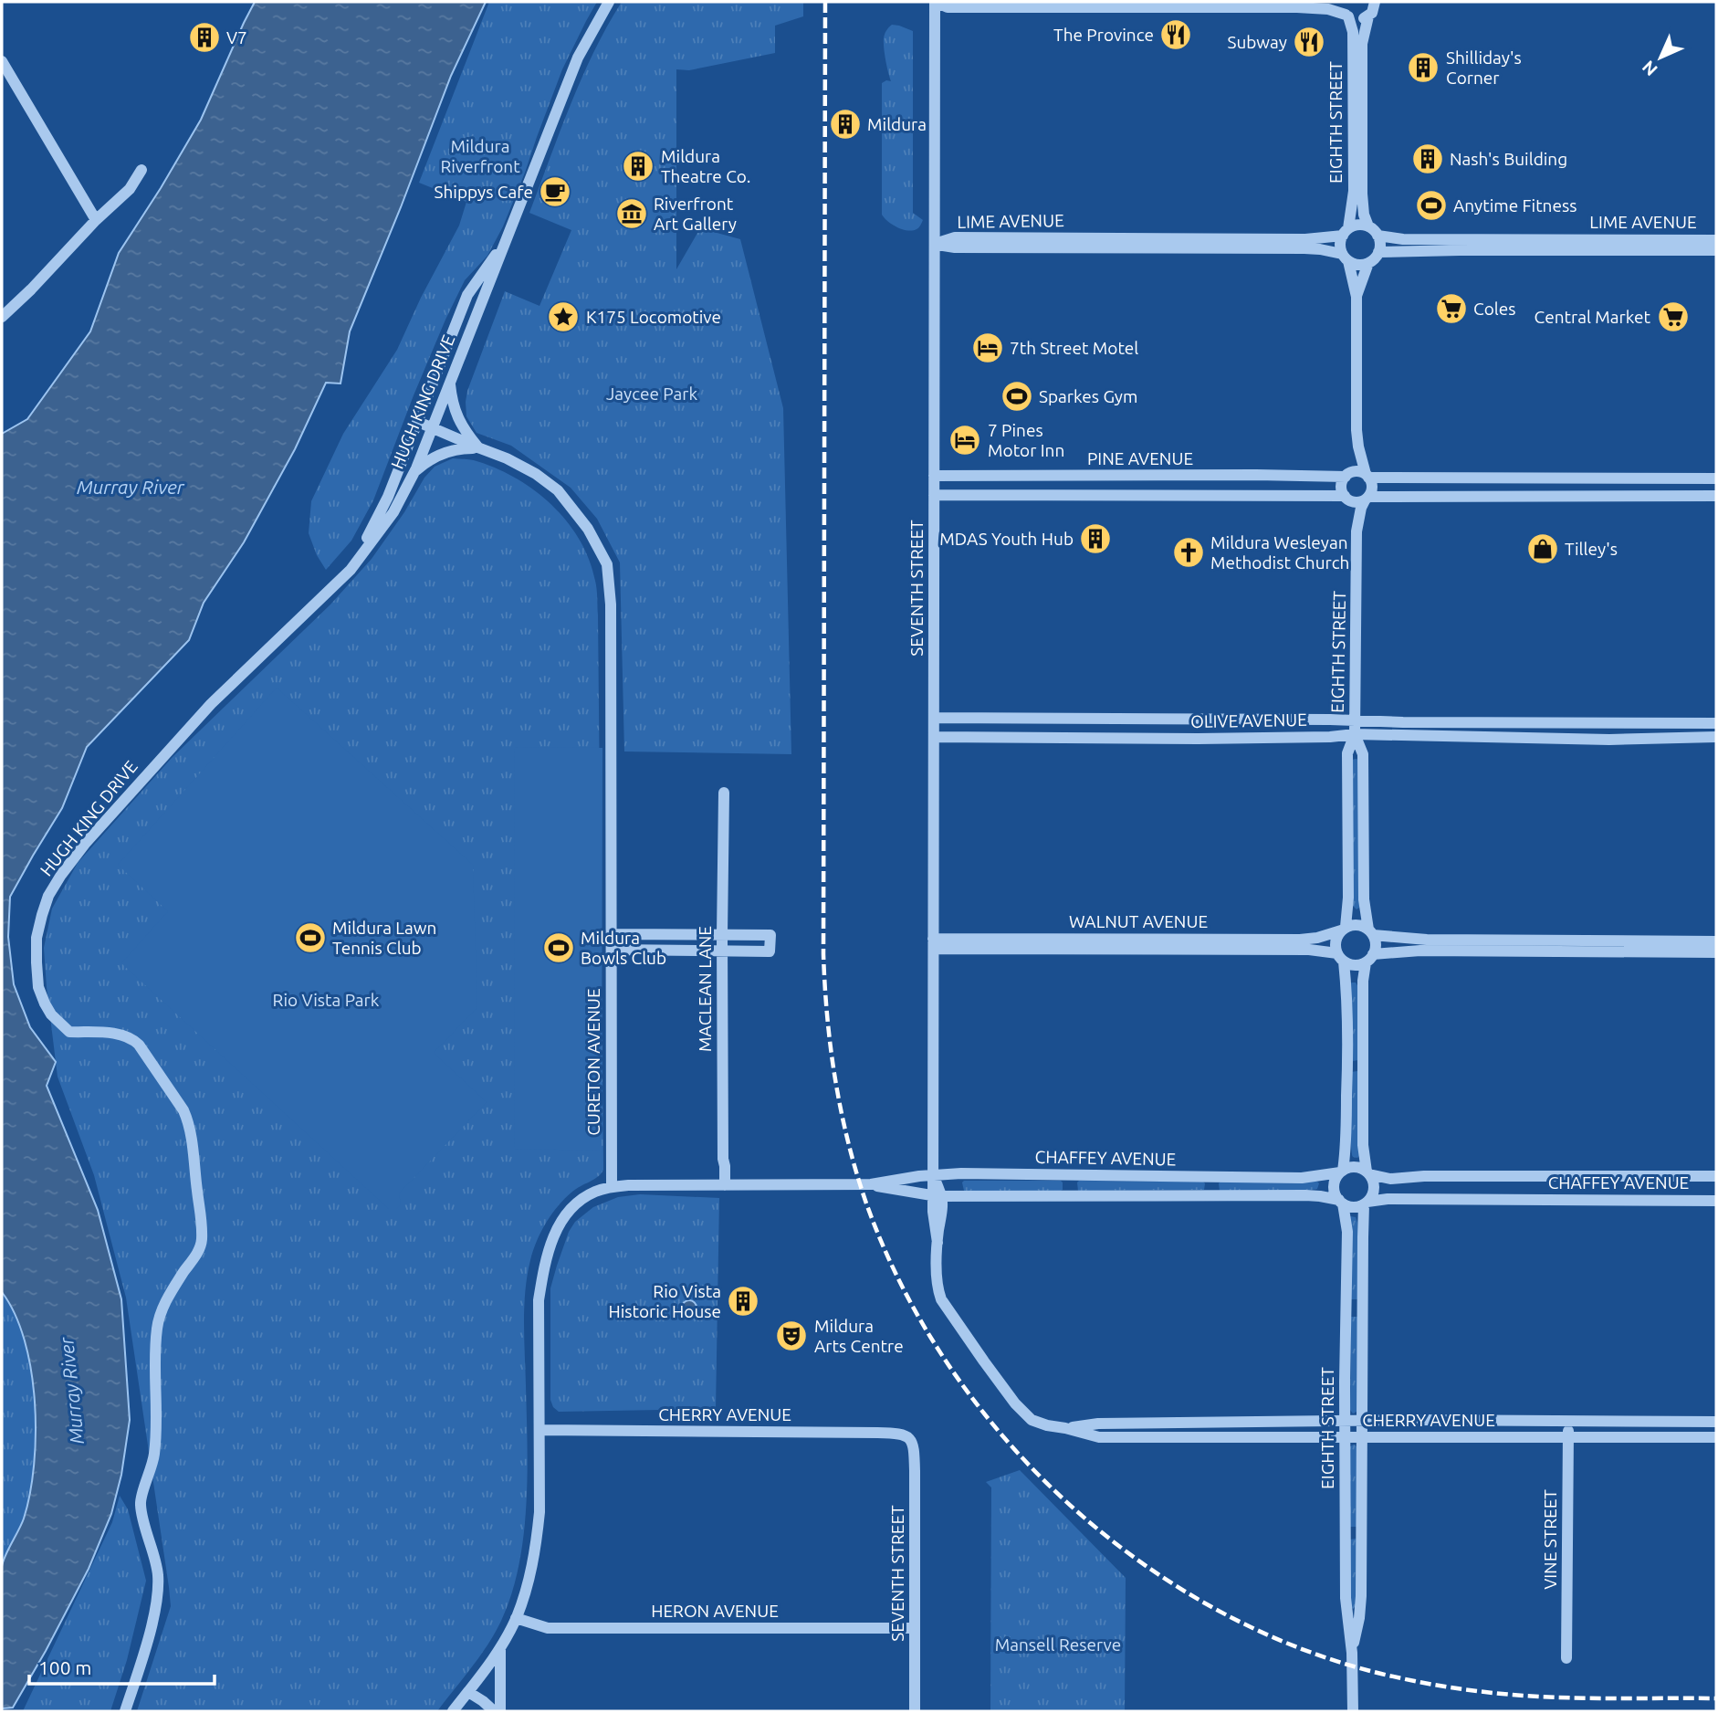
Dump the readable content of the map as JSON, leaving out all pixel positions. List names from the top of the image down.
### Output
{
  "streets": {
    "street": [
      "EIGHTH STREET",
      "LIME AVENUE",
      "HUGH KING DRIVE",
      "PINE AVENUE",
      "SEVENTH STREET",
      "OLIVE AVENUE",
      "WALNUT AVENUE",
      "MACLEAN LANE",
      "CURETON AVENUE",
      "CHAFFEY AVENUE",
      "CHERRY AVENUE",
      "VINE STREET",
      "HERON AVENUE"
    ]
  },
  "crossings": [
    ["EIGHTH STREET", "LIME AVENUE"],
    ["EIGHTH STREET", "PINE AVENUE"],
    ["EIGHTH STREET", "OLIVE AVENUE"],
    ["EIGHTH STREET", "WALNUT AVENUE"],
    ["EIGHTH STREET", "CHAFFEY AVENUE"],
    ["EIGHTH STREET", "CHERRY AVENUE"],
    ["LIME AVENUE", "SEVENTH STREET"],
    ["HUGH KING DRIVE", "CURETON AVENUE"],
    ["PINE AVENUE", "SEVENTH STREET"],
    ["SEVENTH STREET", "OLIVE AVENUE"],
    ["SEVENTH STREET", "WALNUT AVENUE"],
    ["SEVENTH STREET", "CHAFFEY AVENUE"],
    ["SEVENTH STREET", "CHERRY AVENUE"],
    ["SEVENTH STREET", "HERON AVENUE"],
    ["MACLEAN LANE", "CHAFFEY AVENUE"],
    ["CURETON AVENUE", "CHAFFEY AVENUE"],
    ["CHAFFEY AVENUE", "CHERRY AVENUE"],
    ["CHERRY AVENUE", "VINE STREET"]
  ],
  "water": ["Murray River"],
  "parks": [
    "Mildura Riverfront",
    "Jaycee Park",
    "Rio Vista Park",
    "Mansell Reserve"
  ],
  "places": {
    "restaurant": ["The Province", "Subway"],
    "building": [
      "V7",
      "Shilliday's Corner",
      "Mildura",
      "Nash's Building",
      "Mildura Theatre Co.",
      "MDAS Youth Hub",
      "Rio Vista Historic House"
    ],
    "cafe": ["Shippys Cafe"],
    "sports": [
      "Anytime Fitness",
      "Sparkes Gym",
      "Mildura Lawn Tennis Club",
      "Mildura Bowls Club"
    ],
    "museum": ["Riverfront Art Gallery"],
    "supermarket": ["Coles", "Central Market"],
    "place": ["K175 Locomotive"],
    "hotel": ["7th Street Motel", "7 Pines Motor Inn"],
    "shop": ["Tilley's"],
    "church": ["Mildura Wesleyan Methodist Church"],
    "theatre": ["Mildura Arts Centre"]
  },
  "scale_bar": "100 m",
  "north": "bottom left"
}
